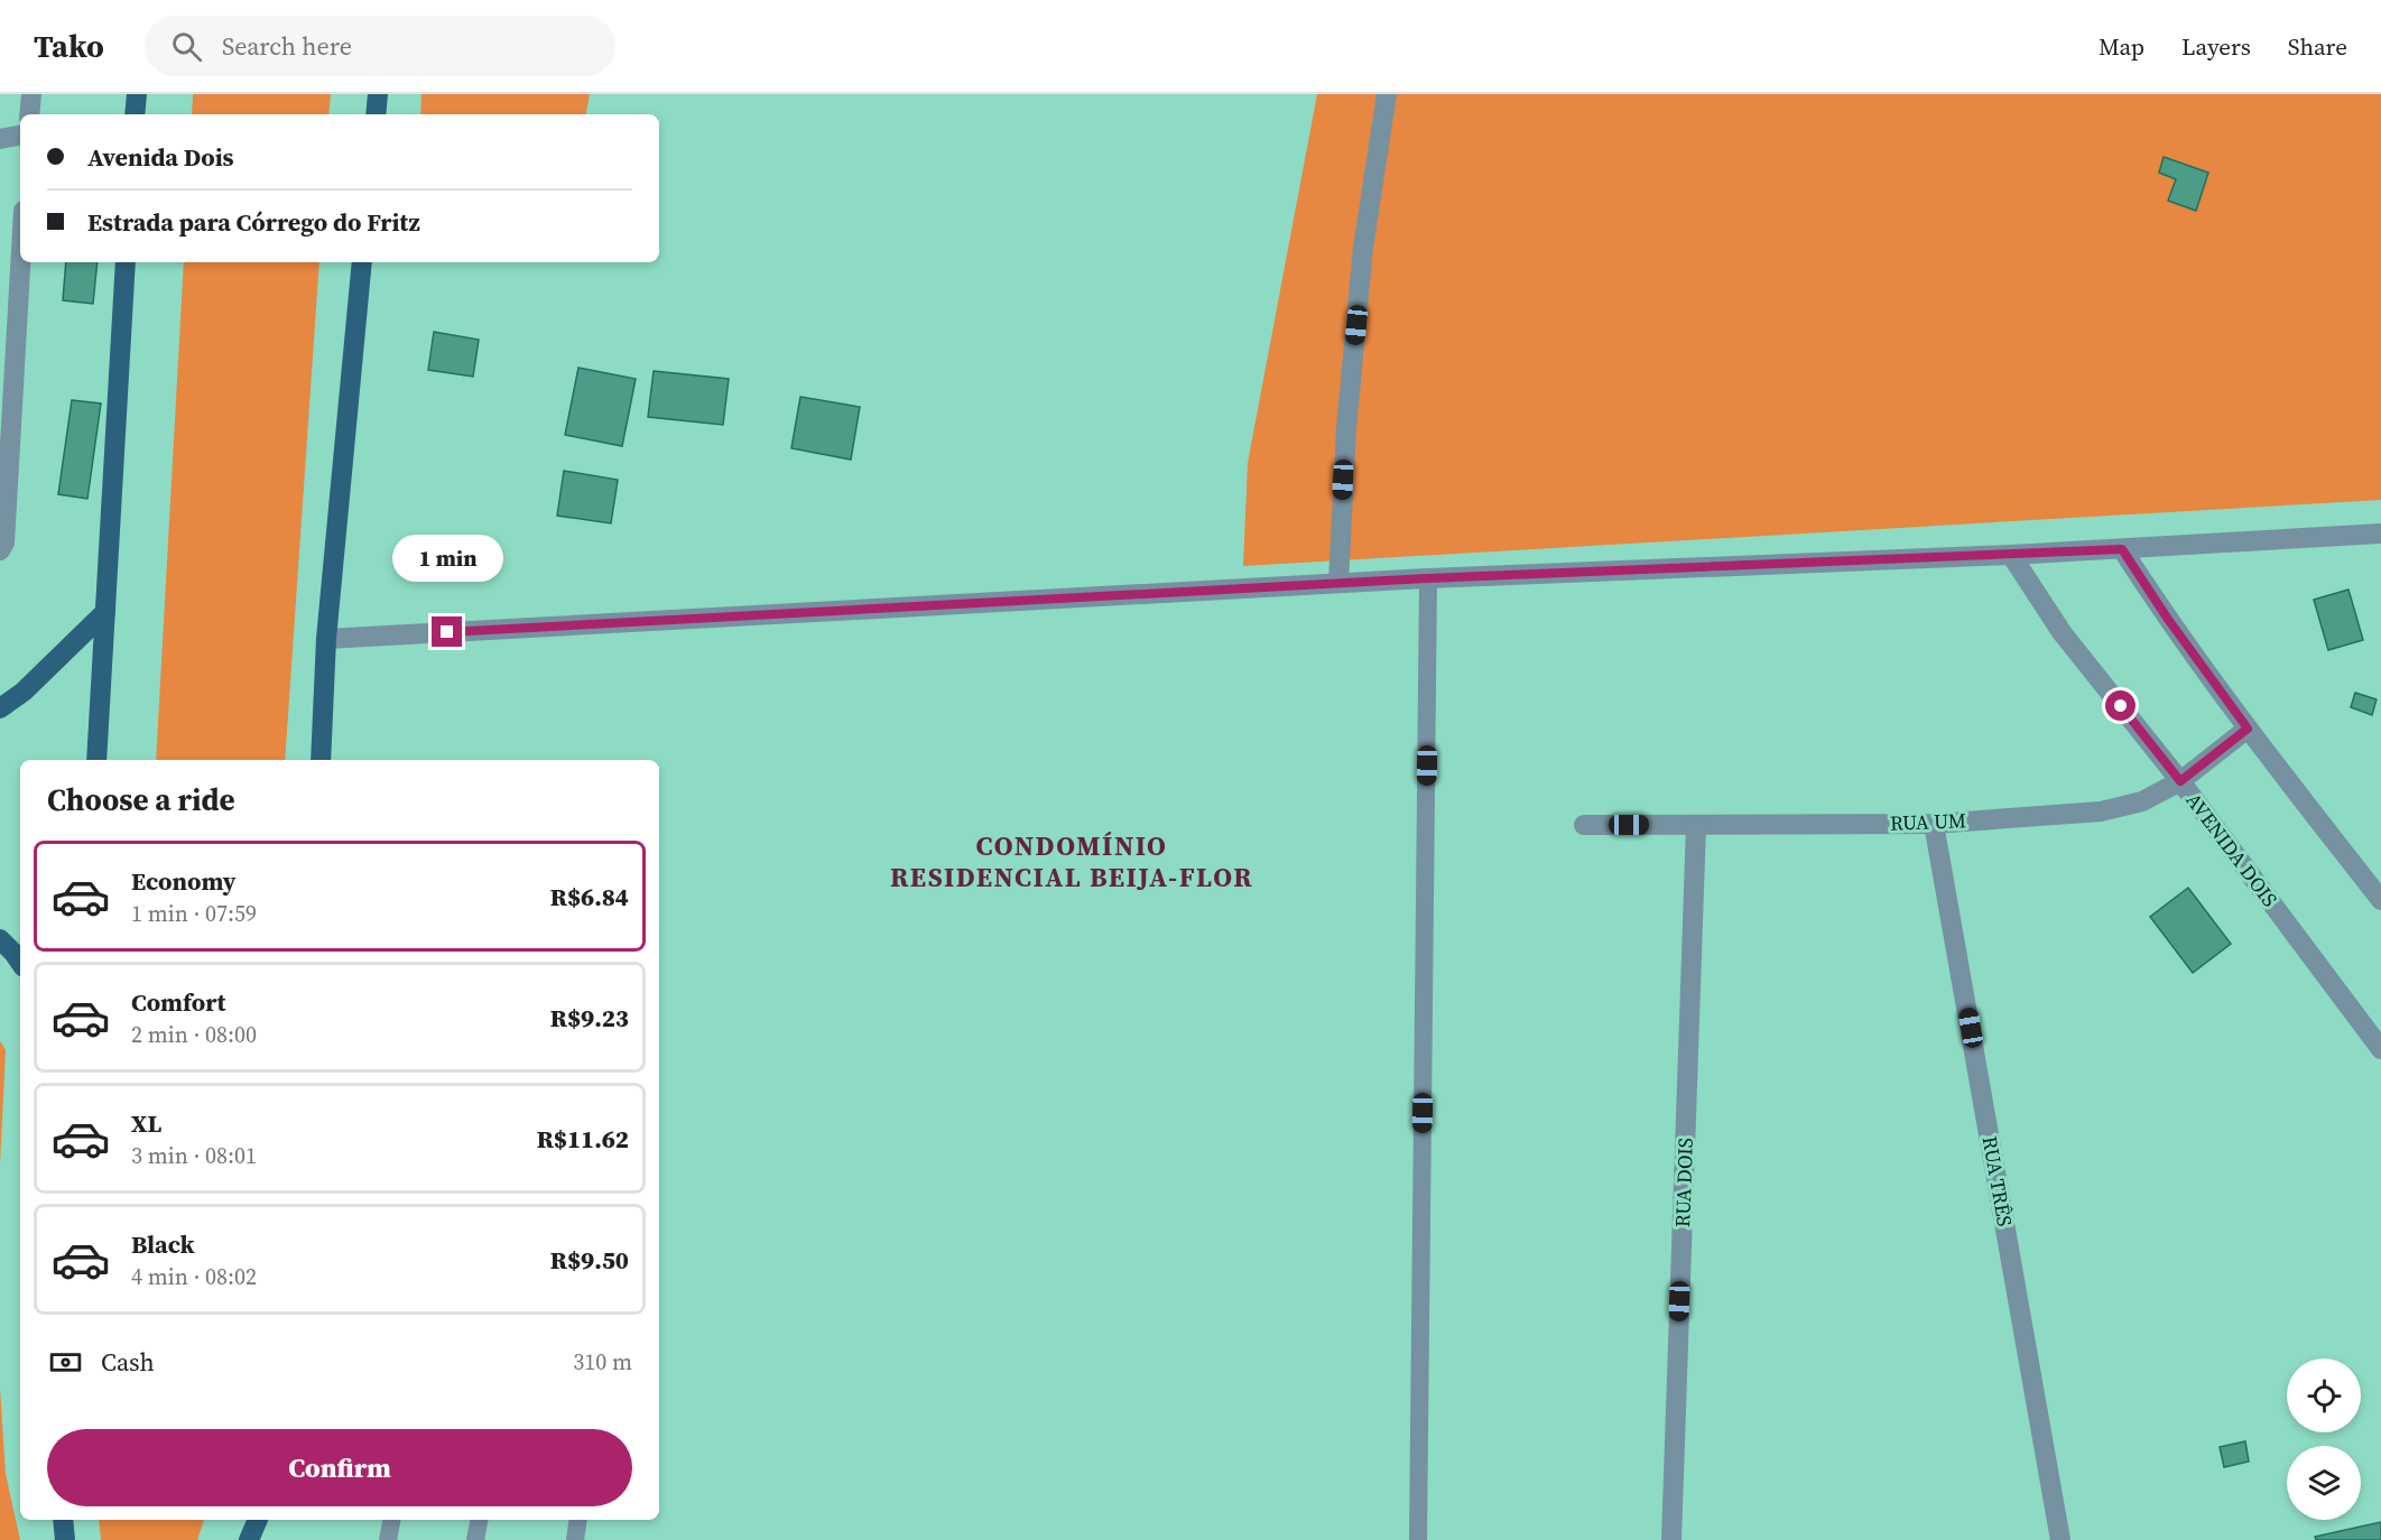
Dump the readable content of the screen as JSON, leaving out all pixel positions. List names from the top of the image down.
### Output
{
  "streets": {
    "street": [
      "RUA UM",
      "AVENIDA DOIS",
      "RUA TRÊS",
      "RUA DOIS"
    ]
  },
  "crossings": [
    ["RUA UM", "AVENIDA DOIS"],
    ["RUA UM", "RUA TRÊS"],
    ["RUA UM", "RUA DOIS"]
  ],
  "districts": ["CONDOMÍNIO RESIDENCIAL BEIJA-FLOR"],
  "page": {
    "header": "Tako",
    "search": "Search here",
    "nav": ["Map", "Layers", "Share"],
    "banner": ["Avenida Dois", "Estrada para Córrego do Fritz"],
    "bubble": "1 min",
    "heading": "Choose a ride",
    "list": [
      {
        "name": "Economy",
        "note": "1 min · 07:59",
        "value": "R$6.84"
      },
      {
        "name": "Comfort",
        "note": "2 min · 08:00",
        "value": "R$9.23"
      },
      {
        "name": "XL",
        "note": "3 min · 08:01",
        "value": "R$11.62"
      },
      {
        "name": "Black",
        "note": "4 min · 08:02",
        "value": "R$9.50"
      }
    ],
    "pay": ["Cash", "310 m"],
    "buttons": "Confirm"
  }
}
